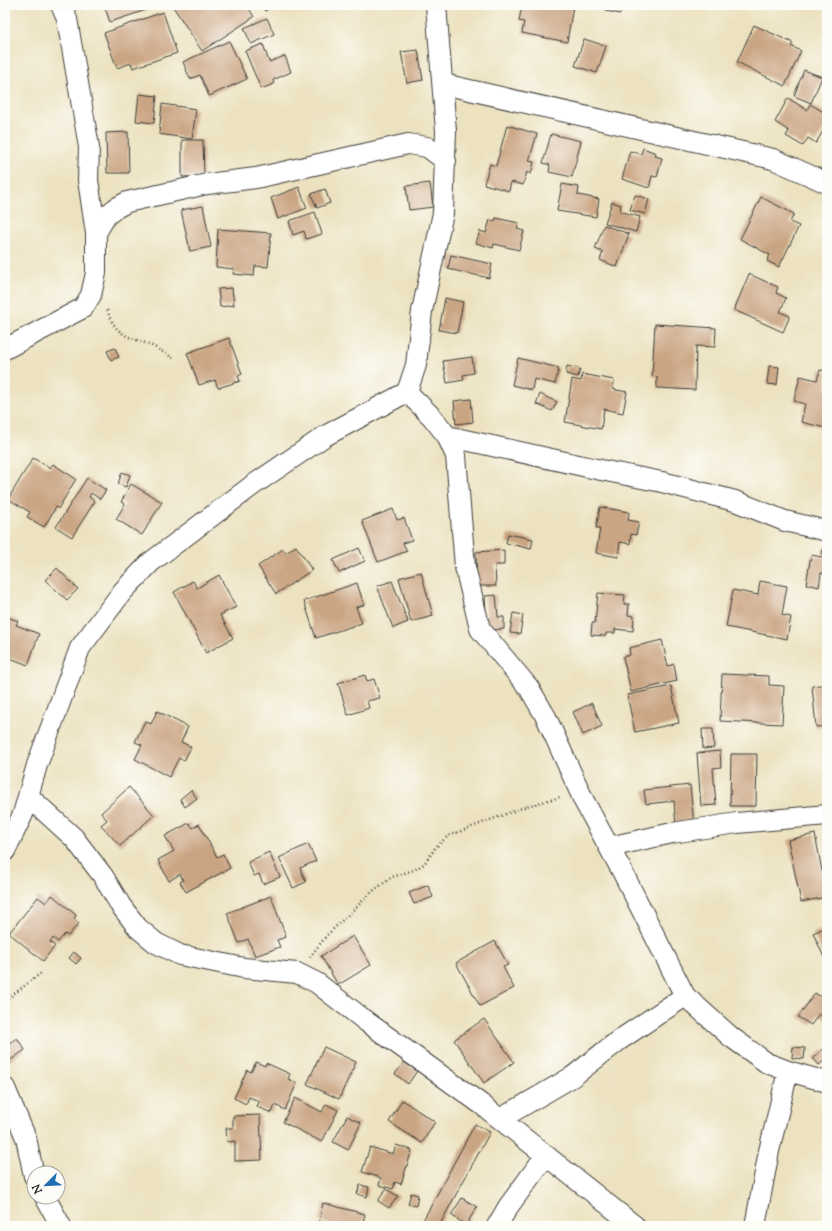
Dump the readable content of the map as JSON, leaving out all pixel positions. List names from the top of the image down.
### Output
{
  "north": "bottom left"
}
